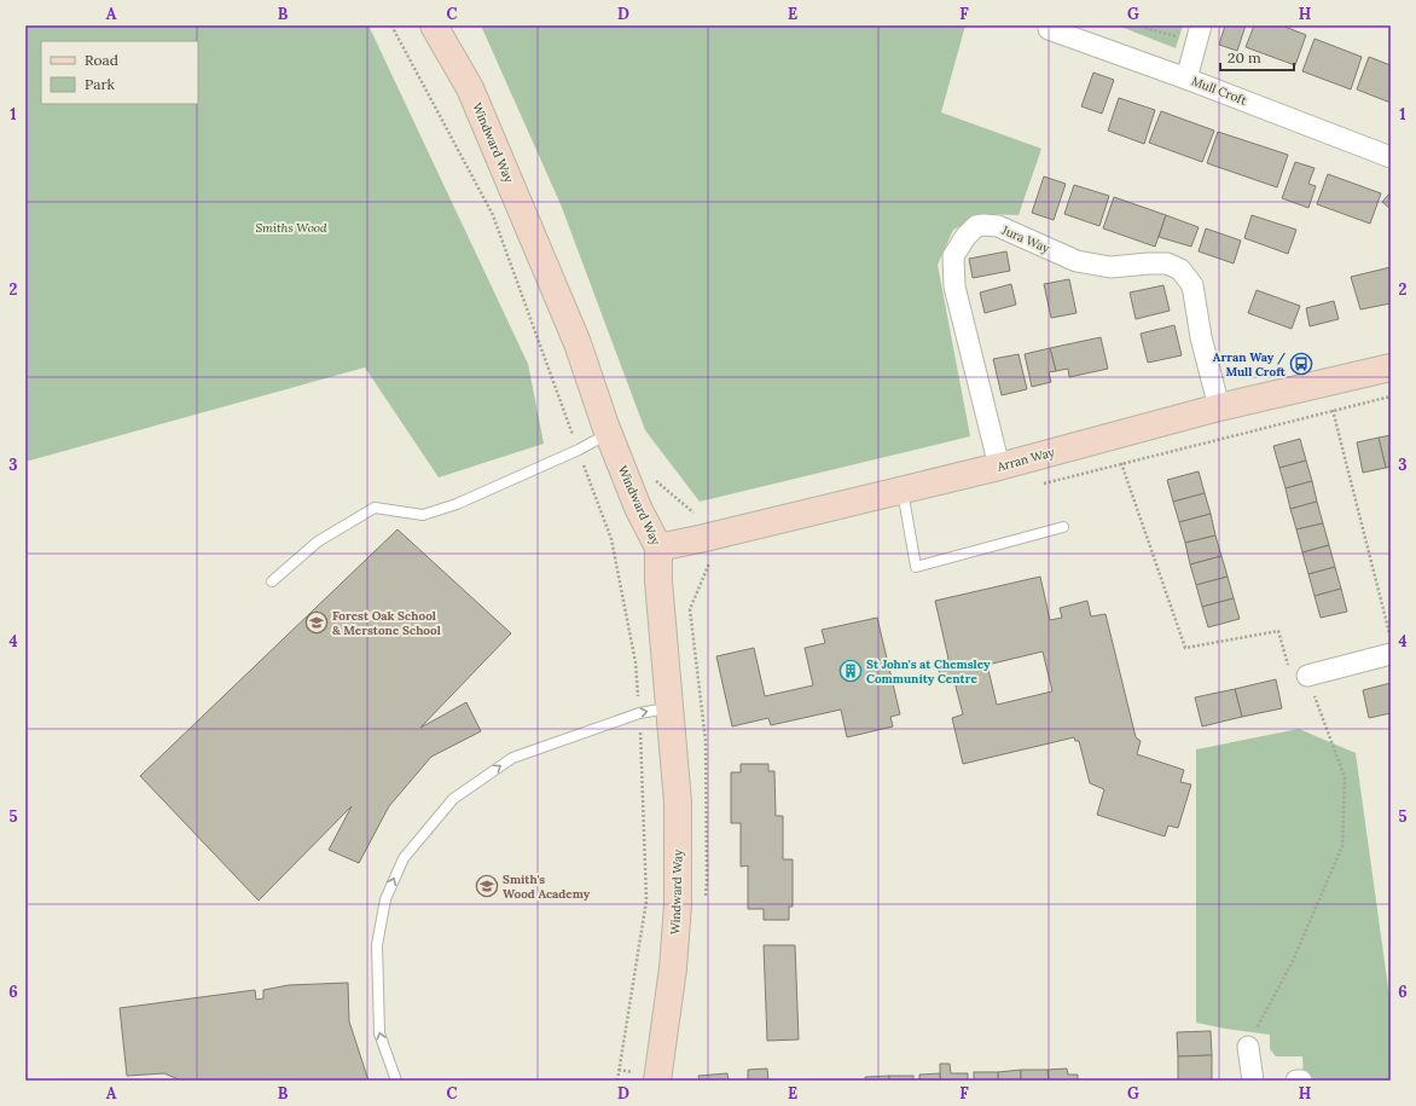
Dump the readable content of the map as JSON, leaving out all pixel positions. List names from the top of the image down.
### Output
{
  "streets": {
    "street": [
      "Mull Croft",
      "Windward Way",
      "Jura Way",
      "Arran Way"
    ]
  },
  "crossings": [
    ["Windward Way", "Arran Way"],
    ["Jura Way", "Arran Way"]
  ],
  "parks": ["Smiths Wood"],
  "places": {
    "bus stop": ["Arran Way / Mull Croft"],
    "school or university": ["Forest Oak School & Merstone School", "Smith's Wood Academy"],
    "building": ["St John's at Chemsley Community Centre"]
  },
  "legend": ["Road", "Park"],
  "scale_bar": "20 m",
  "grid": {
    "columns": [
      "A",
      "B",
      "C",
      "D",
      "E",
      "F",
      "G",
      "H"
    ],
    "rows": [
      "1",
      "2",
      "3",
      "4",
      "5",
      "6"
    ]
  }
}
